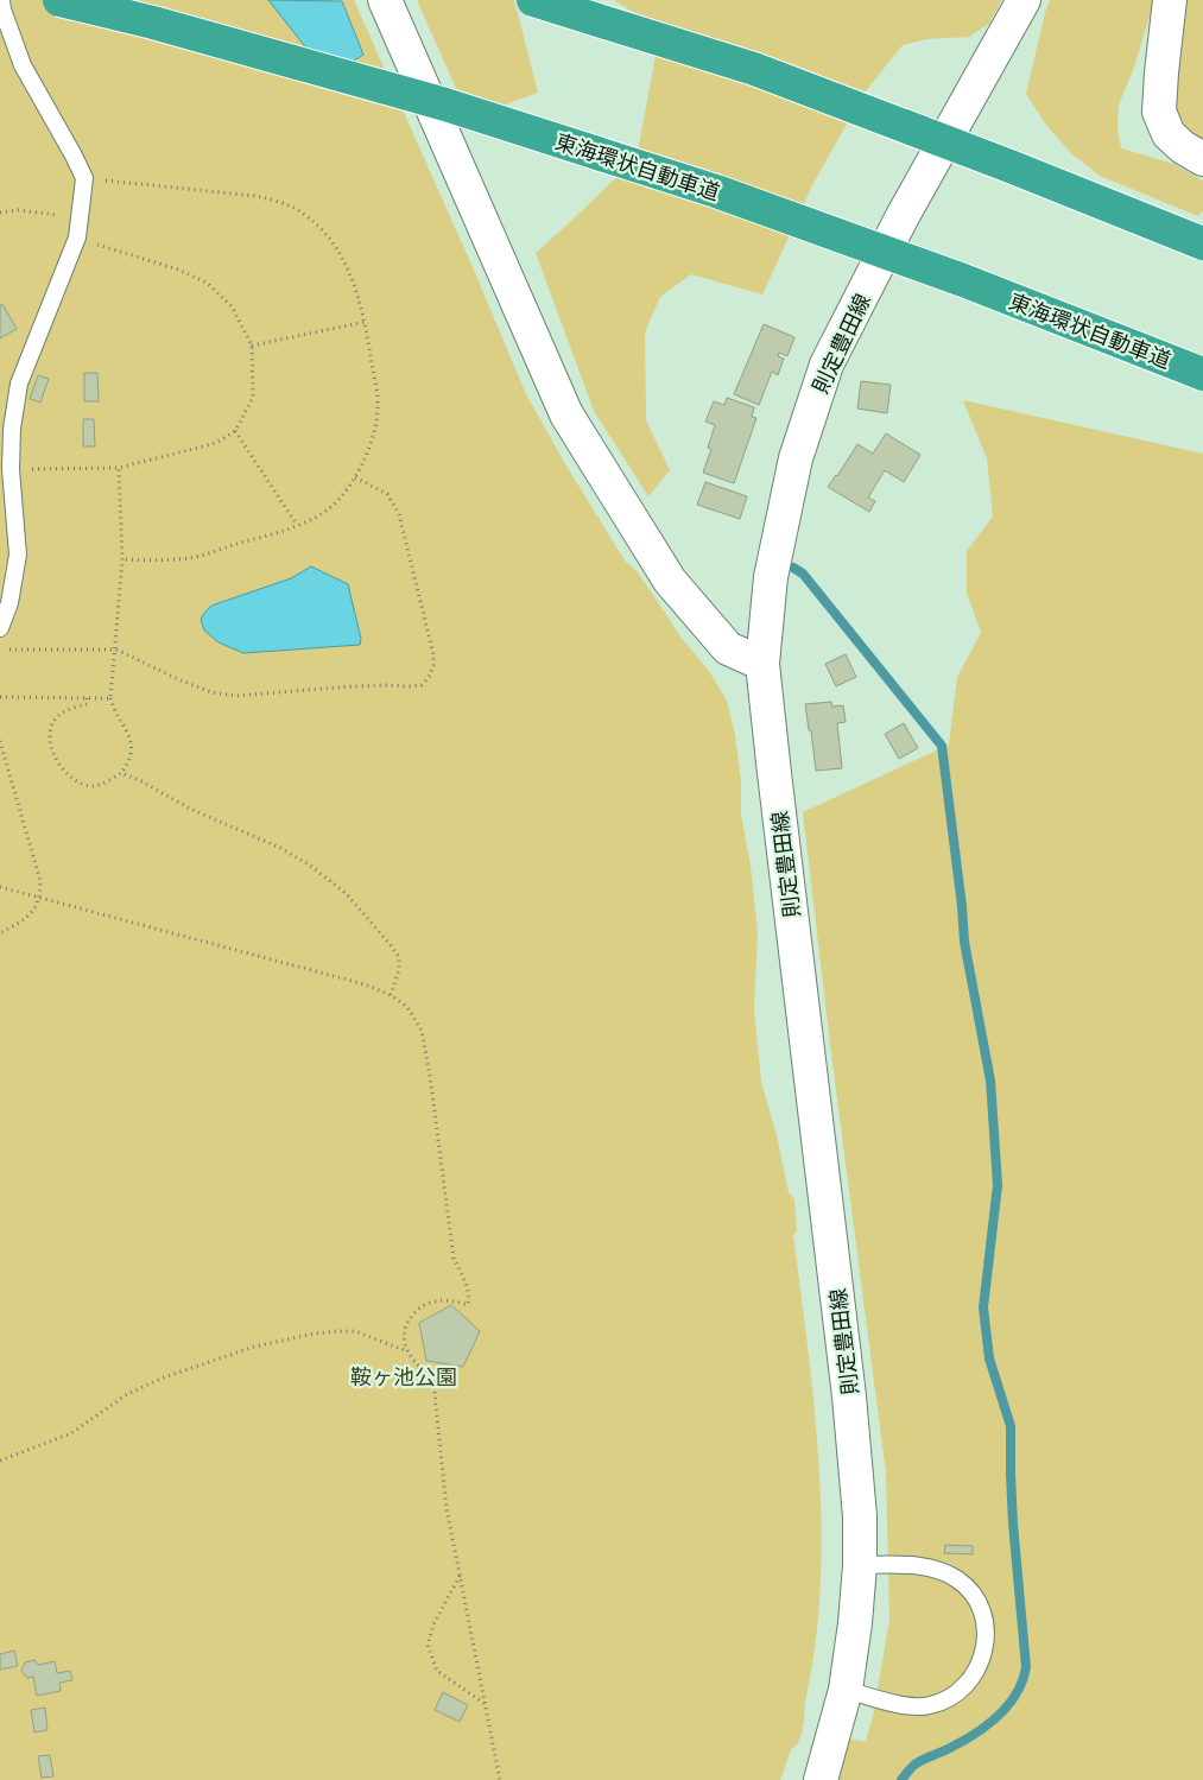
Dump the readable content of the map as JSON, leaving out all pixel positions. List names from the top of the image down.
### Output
{
  "streets": {
    "highway": ["東海環状自動車道"],
    "main road": ["則定豊田線"]
  },
  "parks": ["鞍ヶ池公園"]
}
